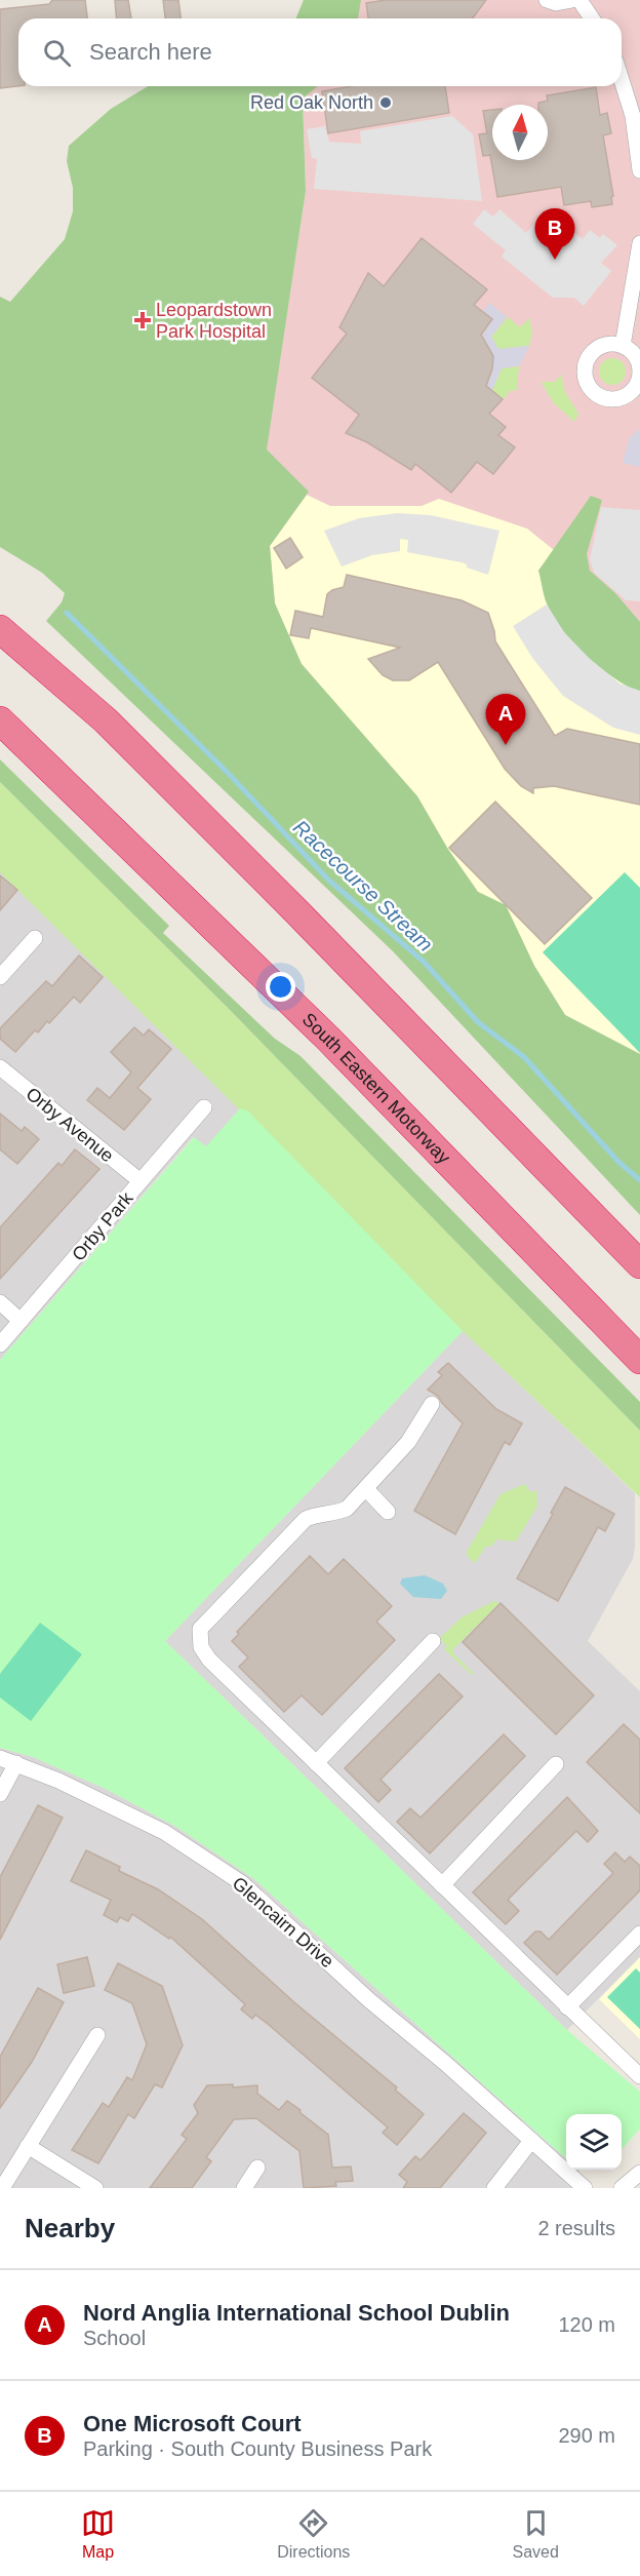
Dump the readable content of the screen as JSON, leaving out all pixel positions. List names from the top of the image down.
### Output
{
  "streets": {
    "highway": ["South Eastern Motorway"],
    "street": ["Orby Avenue", "Orby Park", "Glencairn Drive"]
  },
  "crossings": [
    ["Orby Avenue", "Orby Park"]
  ],
  "water": ["Racecourse Stream"],
  "places": {
    "other": ["Red Oak North"],
    "health": ["Leopardstown Park Hospital"]
  },
  "north": "top",
  "page": {
    "search": "Search here",
    "pins": ["B", "A"],
    "heading": ["Nearby", "2 results"],
    "list": [
      {
        "mark": "A",
        "name": "Nord Anglia International School Dublin",
        "note": "School",
        "value": "120 m"
      },
      {
        "mark": "B",
        "name": "One Microsoft Court",
        "note": "Parking · South County Business Park",
        "value": "290 m"
      }
    ],
    "nav": ["Map", "Directions", "Saved"]
  }
}
